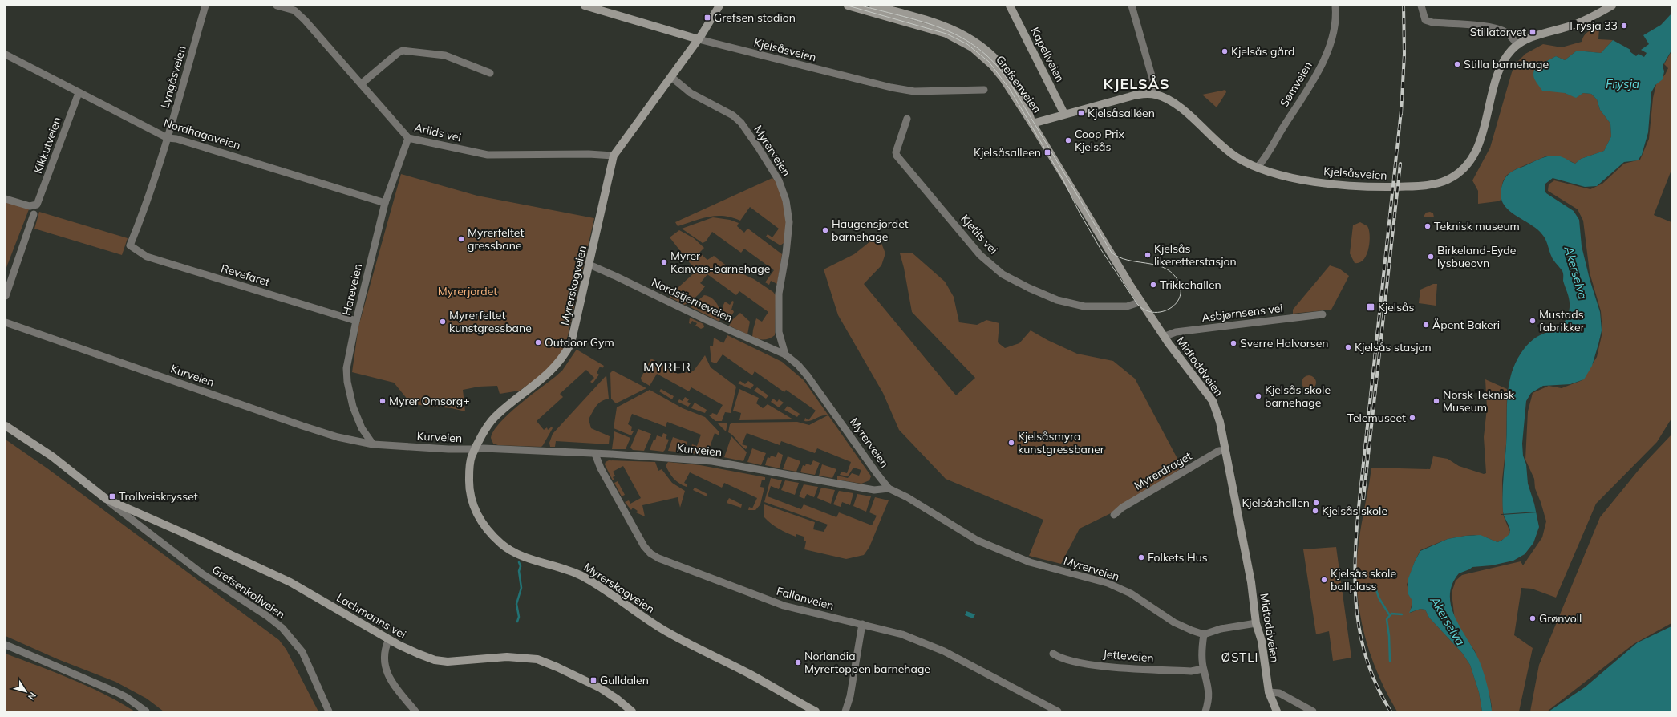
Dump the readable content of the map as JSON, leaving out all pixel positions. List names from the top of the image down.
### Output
{
  "streets": {
    "street": [
      "Kjelsåsveien",
      "Kapellveien",
      "Lyngåsveien",
      "Grefsenveien",
      "Sømveien",
      "Arilds vei",
      "Nordhagaveien",
      "Kikkutveien",
      "Myrerveien",
      "Kjetils vei",
      "Revefaret",
      "Myrerskogveien",
      "Hareveien",
      "Nordstjerneveien",
      "Asbjørnsens vei",
      "Midtoddveien",
      "Kurveien",
      "Myrerdraget",
      "Grefsenkollveien",
      "Fallanveien",
      "Lachmanns vei",
      "Jetteveien"
    ]
  },
  "crossings": [
    ["Kjelsåsveien", "Kapellveien"],
    ["Kjelsåsveien", "Grefsenveien"],
    ["Kjelsåsveien", "Sømveien"],
    ["Kjelsåsveien", "Myrerskogveien"],
    ["Kjelsåsveien", "Midtoddveien"],
    ["Lyngåsveien", "Nordhagaveien"],
    ["Lyngåsveien", "Revefaret"],
    ["Grefsenveien", "Midtoddveien"],
    ["Arilds vei", "Myrerskogveien"],
    ["Arilds vei", "Hareveien"],
    ["Nordhagaveien", "Kikkutveien"],
    ["Nordhagaveien", "Hareveien"],
    ["Myrerveien", "Myrerskogveien"],
    ["Myrerveien", "Nordstjerneveien"],
    ["Myrerveien", "Kurveien"],
    ["Kjetils vei", "Midtoddveien"],
    ["Revefaret", "Hareveien"],
    ["Myrerskogveien", "Nordstjerneveien"],
    ["Myrerskogveien", "Kurveien"],
    ["Hareveien", "Kurveien"],
    ["Asbjørnsens vei", "Midtoddveien"],
    ["Midtoddveien", "Myrerdraget"],
    ["Kurveien", "Fallanveien"],
    ["Grefsenkollveien", "Lachmanns vei"]
  ],
  "districts": ["KJELSÅS", "MYRER", "ØSTLI"],
  "water": ["Frysja", "Akerselva"],
  "parks": ["Myrerjordet"],
  "places": {
    "transit": [
      "Grefsen stadion",
      "Stillatorvet",
      "Kjelsåsalléen",
      "Kjelsåsalleen",
      "Kjelsås",
      "Trollveiskrysset",
      "Gulldalen"
    ],
    "other": [
      "Frysja 33",
      "Kjelsås gård",
      "Stilla barnehage",
      "Coop Prix Kjelsås",
      "Teknisk museum",
      "Haugensjordet barnehage",
      "Myrerfeltet gressbane",
      "Kjelsås likeretterstasjon",
      "Birkeland-Eyde lysbueovn",
      "Myrer Kanvas-barnehage",
      "Trikkehallen",
      "Mustads fabrikker",
      "Myrerfeltet kunstgressbane",
      "Åpent Bakeri",
      "Outdoor Gym",
      "Sverre Halvorsen",
      "Kjelsås stasjon",
      "Kjelsås skole barnehage",
      "Myrer Omsorg+",
      "Norsk Teknisk Museum",
      "Telemuseet",
      "Kjelsåsmyra kunstgressbaner",
      "Kjelsåshallen",
      "Kjelsås skole",
      "Folkets Hus",
      "Kjelsås skole ballplass",
      "Grønvoll",
      "Norlandia Myrertoppen barnehage"
    ]
  },
  "north": "bottom right"
}
